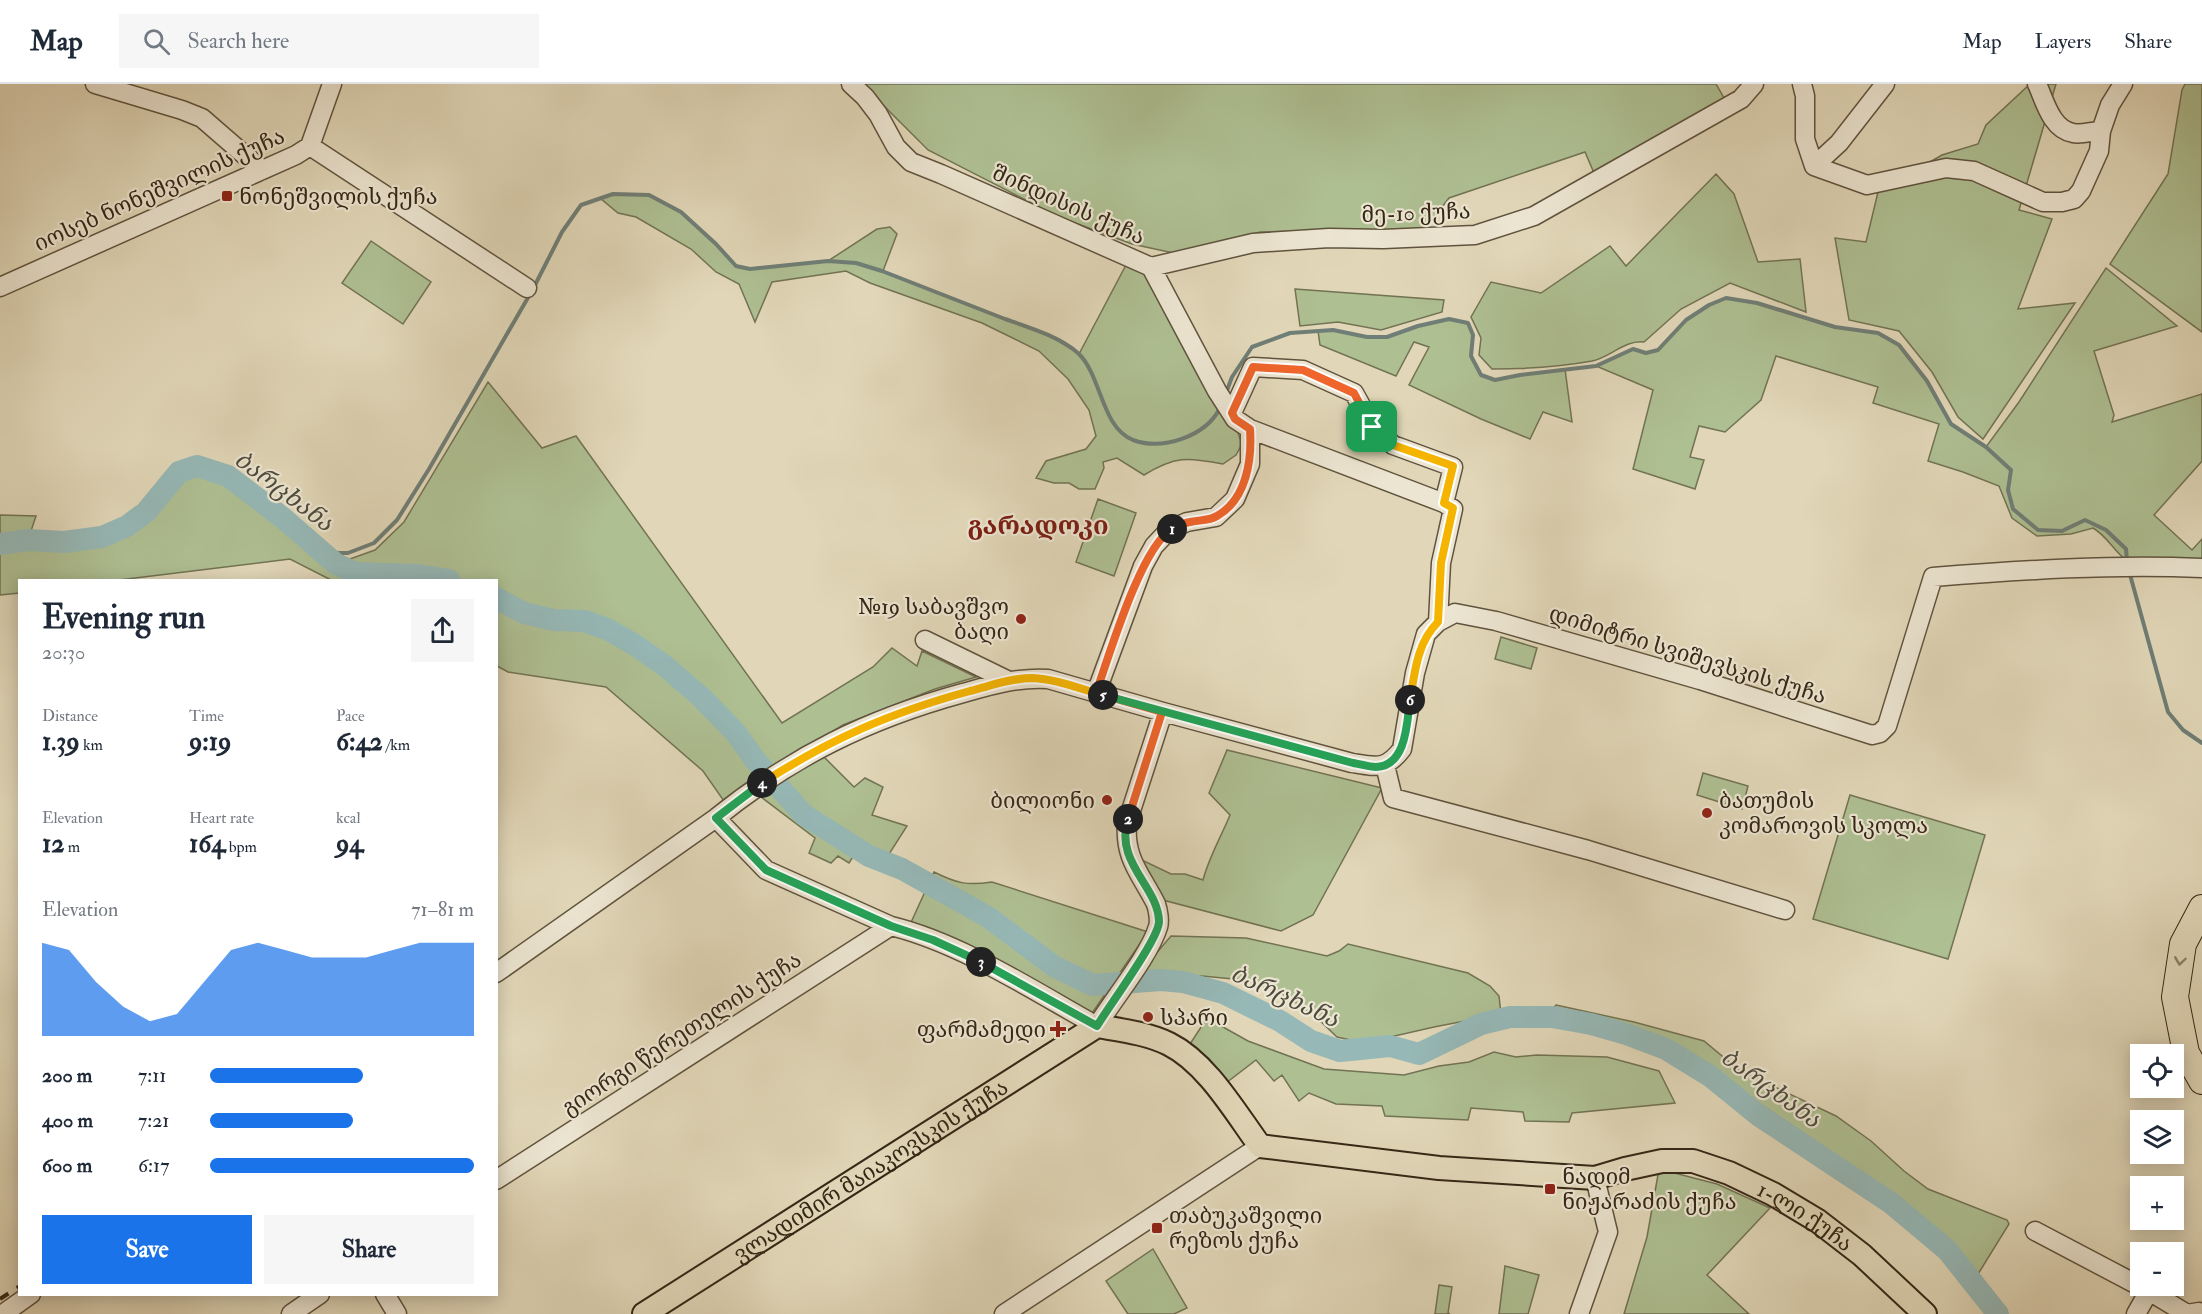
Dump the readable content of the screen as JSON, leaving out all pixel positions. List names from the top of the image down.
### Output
{
  "streets": {
    "main road": ["ვლადიმირ მაიაკოვსკის ქუჩა", "1-ლი ქუჩა"],
    "street": [
      "იოსებ ნონეშვილის ქუჩა",
      "შინდისის ქუჩა",
      "მე-10 ქუჩა",
      "დიმიტრი სვიშევსკის ქუჩა",
      "გიორგი წერეთელის ქუჩა"
    ]
  },
  "crossings": [
    ["შინდისის ქუჩა", "მე-10 ქუჩა"]
  ],
  "districts": ["გარადოკი"],
  "water": ["ბარცხანა"],
  "places": {
    "transit": ["ნონეშვილის ქუჩა", "ნადიმ ნიჟარაძის ქუჩა", "თაბუკაშვილი რეზოს ქუჩა"],
    "other": [
      "№19 საბავშვო ბაღი",
      "ბილიონი",
      "ბათუმის კომაროვის სკოლა",
      "სპარი"
    ],
    "health": ["ფარმამედი"]
  },
  "page": {
    "header": "Map",
    "search": "Search here",
    "nav": ["Map", "Layers", "Share"],
    "pins": [
      "1",
      "5",
      "6",
      "4",
      "2",
      "3"
    ],
    "heading": ["Evening run", "20:30"],
    "stats": [
      ["Distance", "1.39 km"],
      ["Time", "9:19"],
      ["Pace", "6:42 /km"],
      ["Elevation", "12 m"],
      ["Heart rate", "164 bpm"],
      ["kcal", "94"]
    ],
    "chart": ["Elevation", "71–81 m"],
    "map_buttons": ["+", "−"],
    "list": [
      {
        "name": "200 m",
        "note": "7:11"
      },
      {
        "name": "400 m",
        "note": "7:21"
      },
      {
        "name": "600 m",
        "note": "6:17"
      }
    ],
    "buttons": ["Save", "Share"]
  }
}
